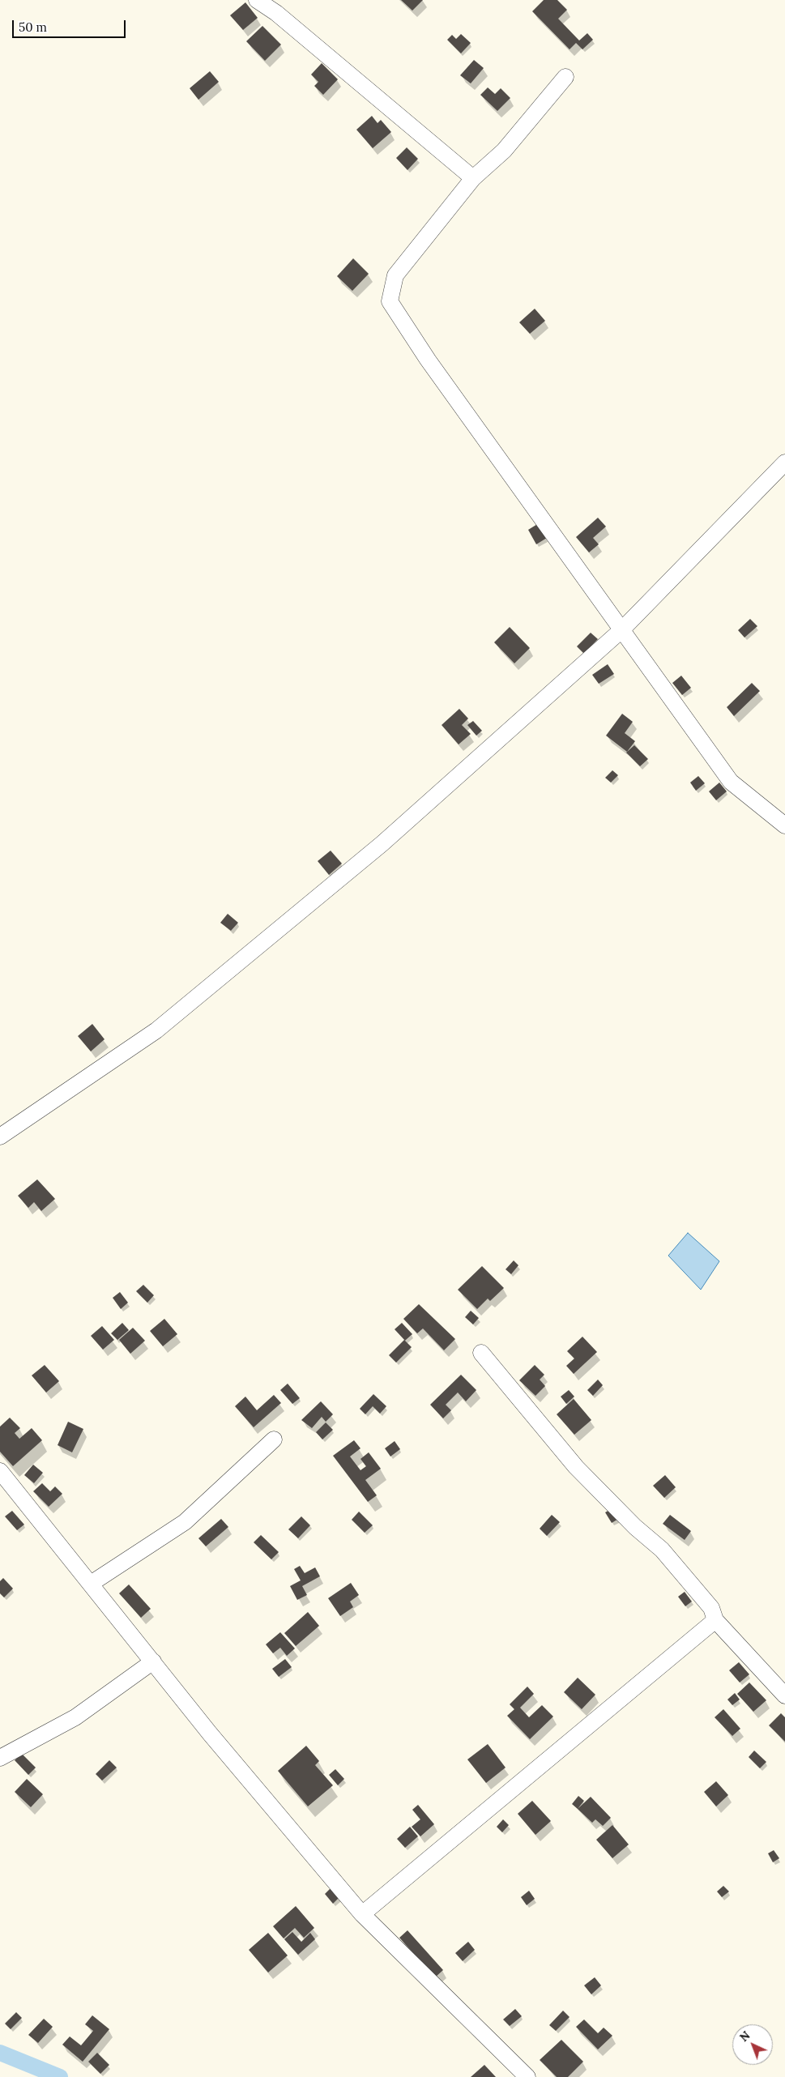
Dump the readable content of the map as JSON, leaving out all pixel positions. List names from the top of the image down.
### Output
{
  "scale_bar": "50 m",
  "north": "top left"
}
